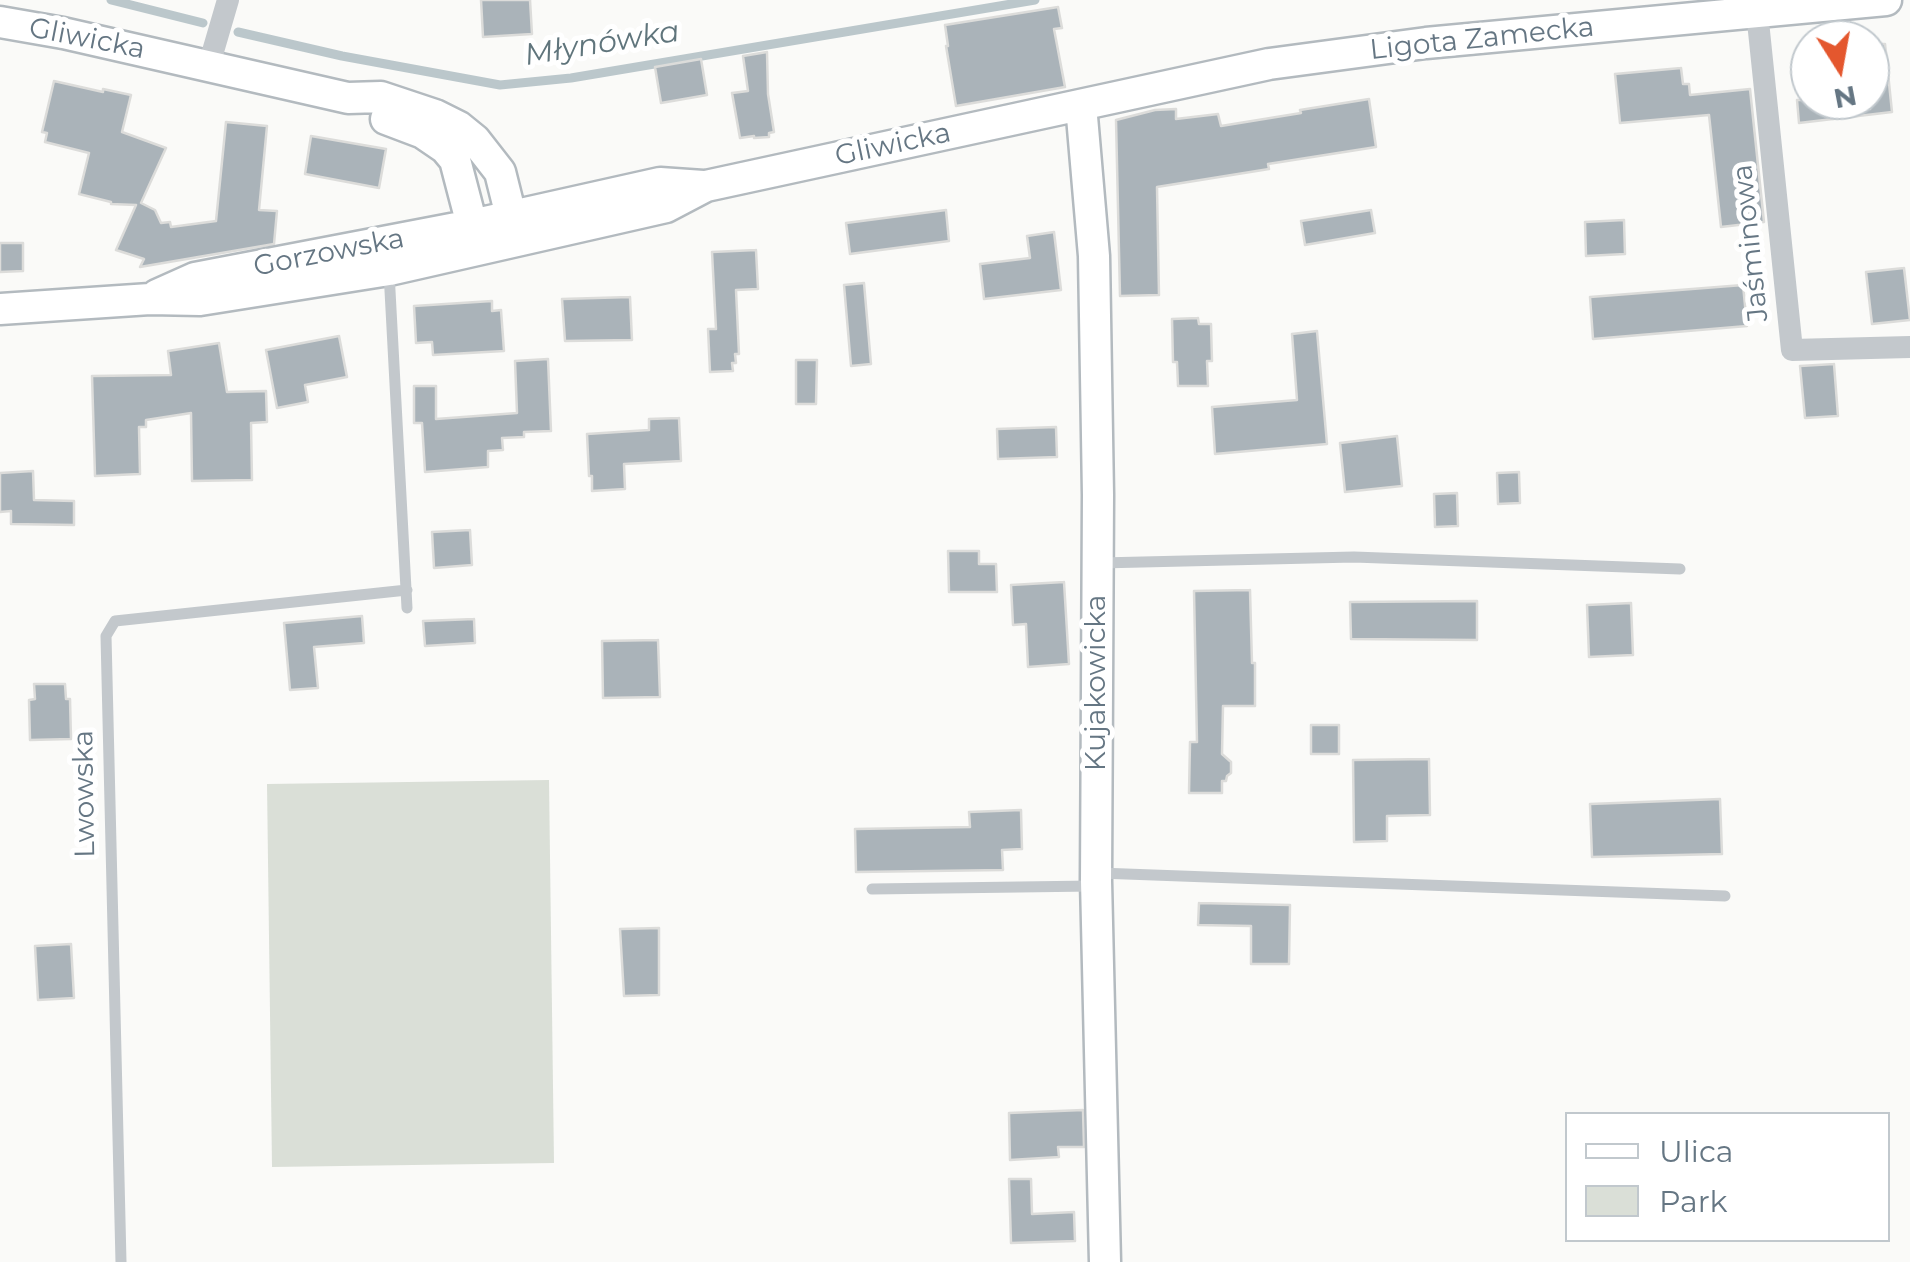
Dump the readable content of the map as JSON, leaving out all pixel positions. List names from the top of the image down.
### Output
{
  "streets": {
    "main road": [
      "Gliwicka",
      "Ligota Zamecka",
      "Gorzowska",
      "Kujakowicka"
    ],
    "street": ["Jaśminowa"],
    "lane": ["Lwowska"]
  },
  "crossings": [
    ["Gliwicka", "Ligota Zamecka"],
    ["Gliwicka", "Gorzowska"],
    ["Gliwicka", "Kujakowicka"],
    ["Ligota Zamecka", "Jaśminowa"],
    ["Ligota Zamecka", "Kujakowicka"]
  ],
  "water": ["Młynówka"],
  "legend": ["Ulica", "Park"],
  "north": "bottom"
}
